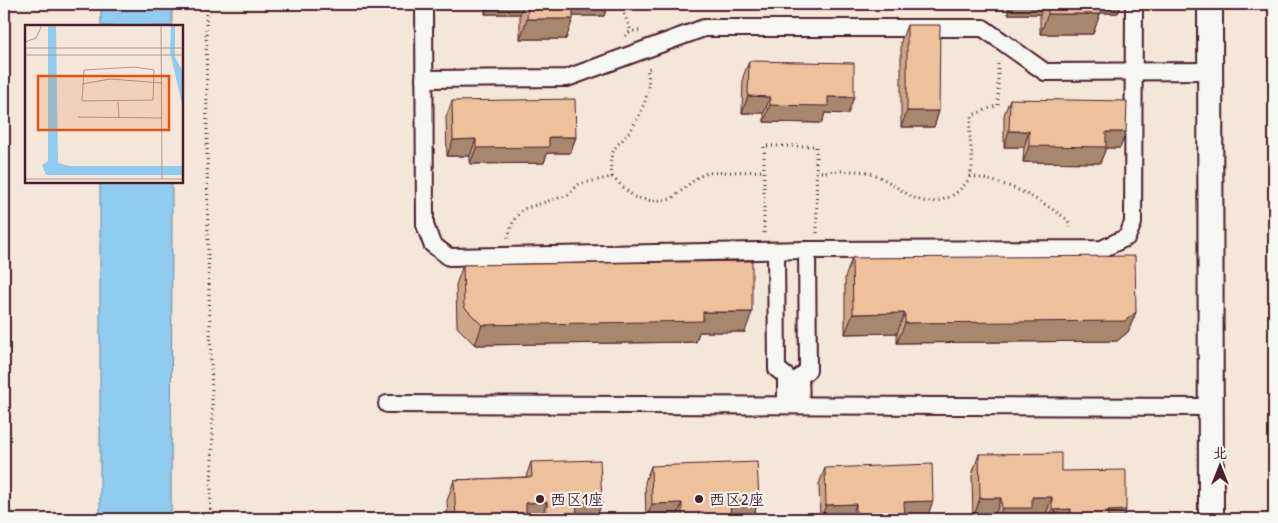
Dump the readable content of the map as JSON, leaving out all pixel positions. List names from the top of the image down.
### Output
{
  "places": ["西区1座", "西区2座"],
  "north": "top"
}
